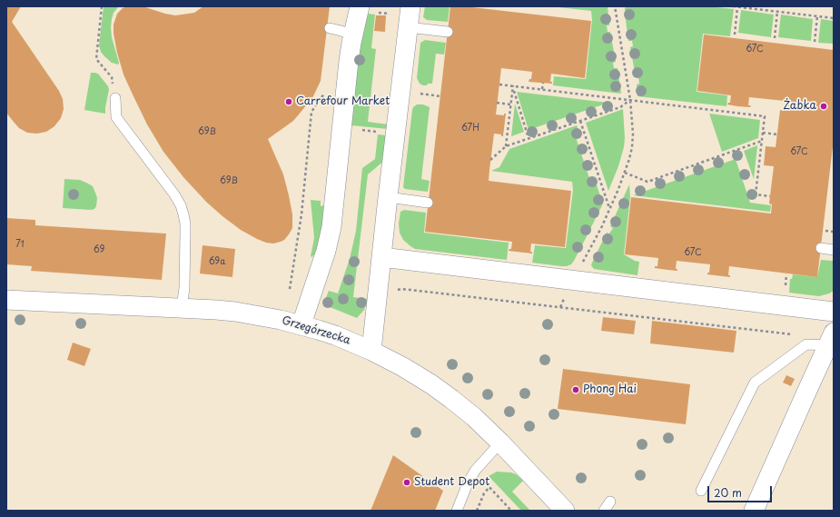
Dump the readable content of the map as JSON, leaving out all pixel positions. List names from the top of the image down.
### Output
{
  "streets": {
    "street": ["Grzegórzecka"]
  },
  "places": [
    "Carrefour Market",
    "Żabka",
    "Phong Hai",
    "Student Depot"
  ],
  "house_numbers": [
    "67C",
    "67H",
    "69B",
    "67C",
    "69B",
    "71",
    "69",
    "67C",
    "69a"
  ],
  "scale_bar": "20 m"
}
